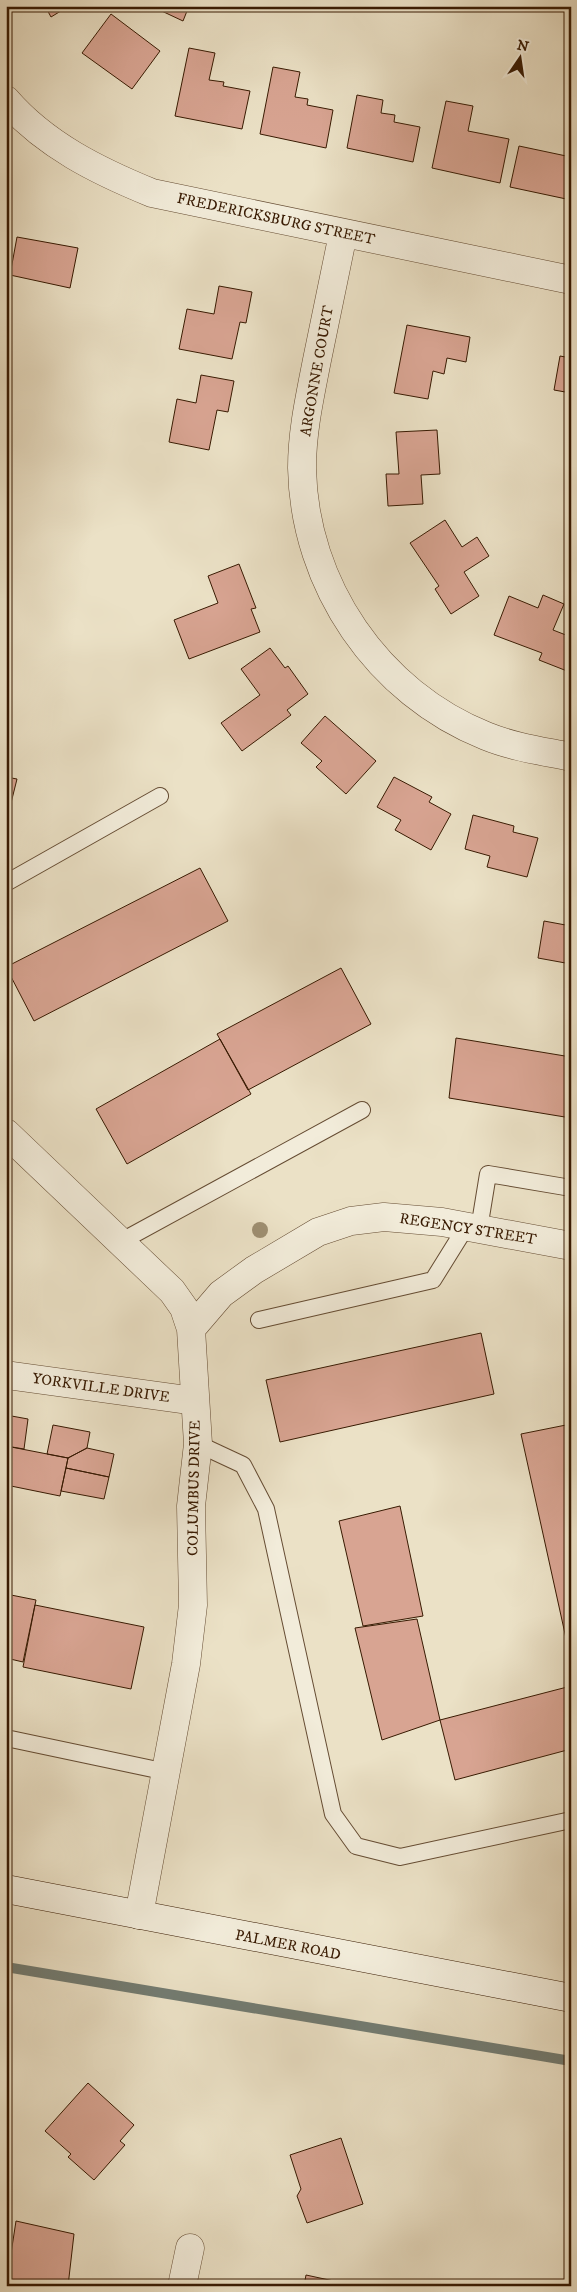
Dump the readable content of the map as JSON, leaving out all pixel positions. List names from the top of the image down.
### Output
{
  "streets": {
    "street": [
      "FREDERICKSBURG STREET",
      "ARGONNE COURT",
      "REGENCY STREET",
      "YORKVILLE DRIVE",
      "COLUMBUS DRIVE",
      "PALMER ROAD"
    ]
  },
  "crossings": [
    ["FREDERICKSBURG STREET", "ARGONNE COURT"],
    ["REGENCY STREET", "COLUMBUS DRIVE"],
    ["YORKVILLE DRIVE", "COLUMBUS DRIVE"],
    ["COLUMBUS DRIVE", "PALMER ROAD"]
  ],
  "north": "top"
}
